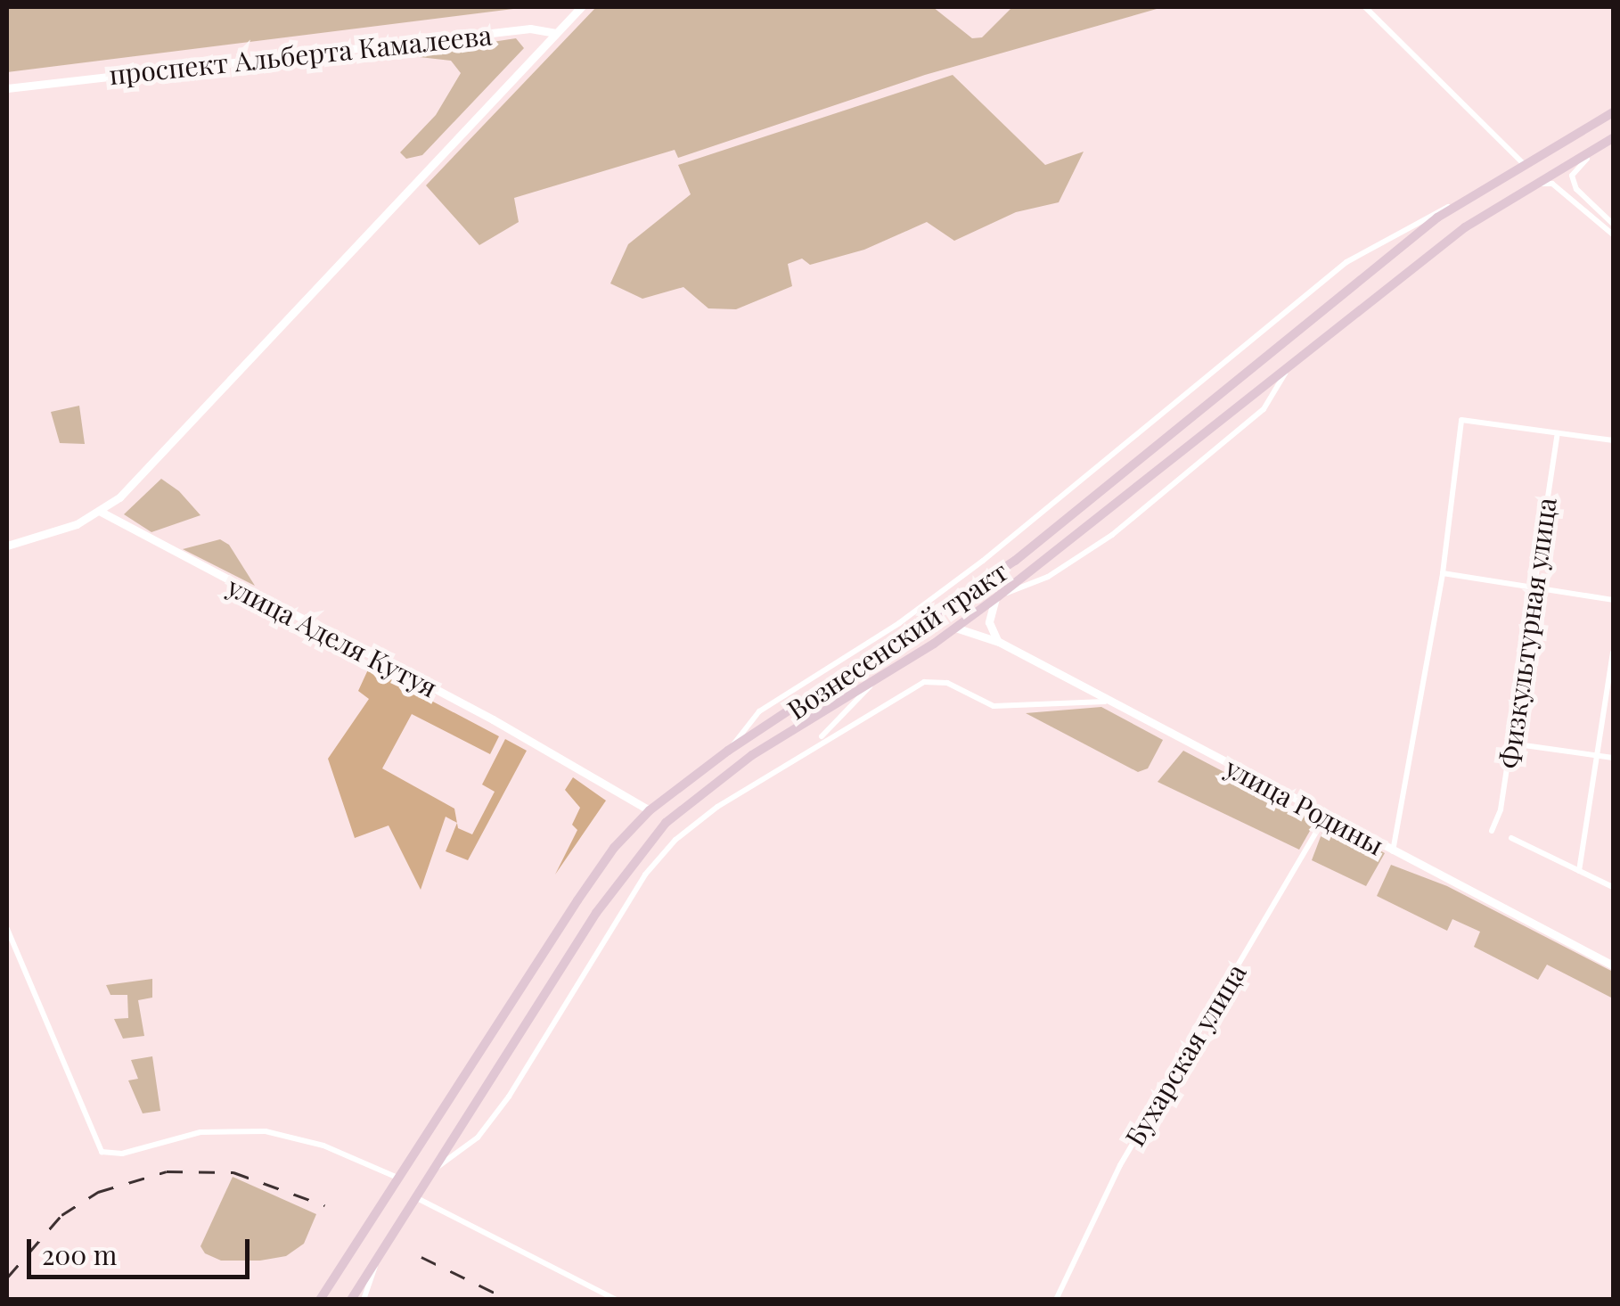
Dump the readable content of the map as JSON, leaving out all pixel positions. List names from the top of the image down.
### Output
{
  "streets": {
    "main road": ["Вознесенский тракт"],
    "street": [
      "проспект Альберта Камалеева",
      "Физкультурная улица",
      "улица Аделя Кутуя",
      "улица Родины",
      "Бухарская улица"
    ]
  },
  "crossings": [
    ["улица Аделя Кутуя", "Вознесенский тракт"],
    ["Вознесенский тракт", "улица Родины"],
    ["улица Родины", "Бухарская улица"]
  ],
  "scale_bar": "200 m"
}
